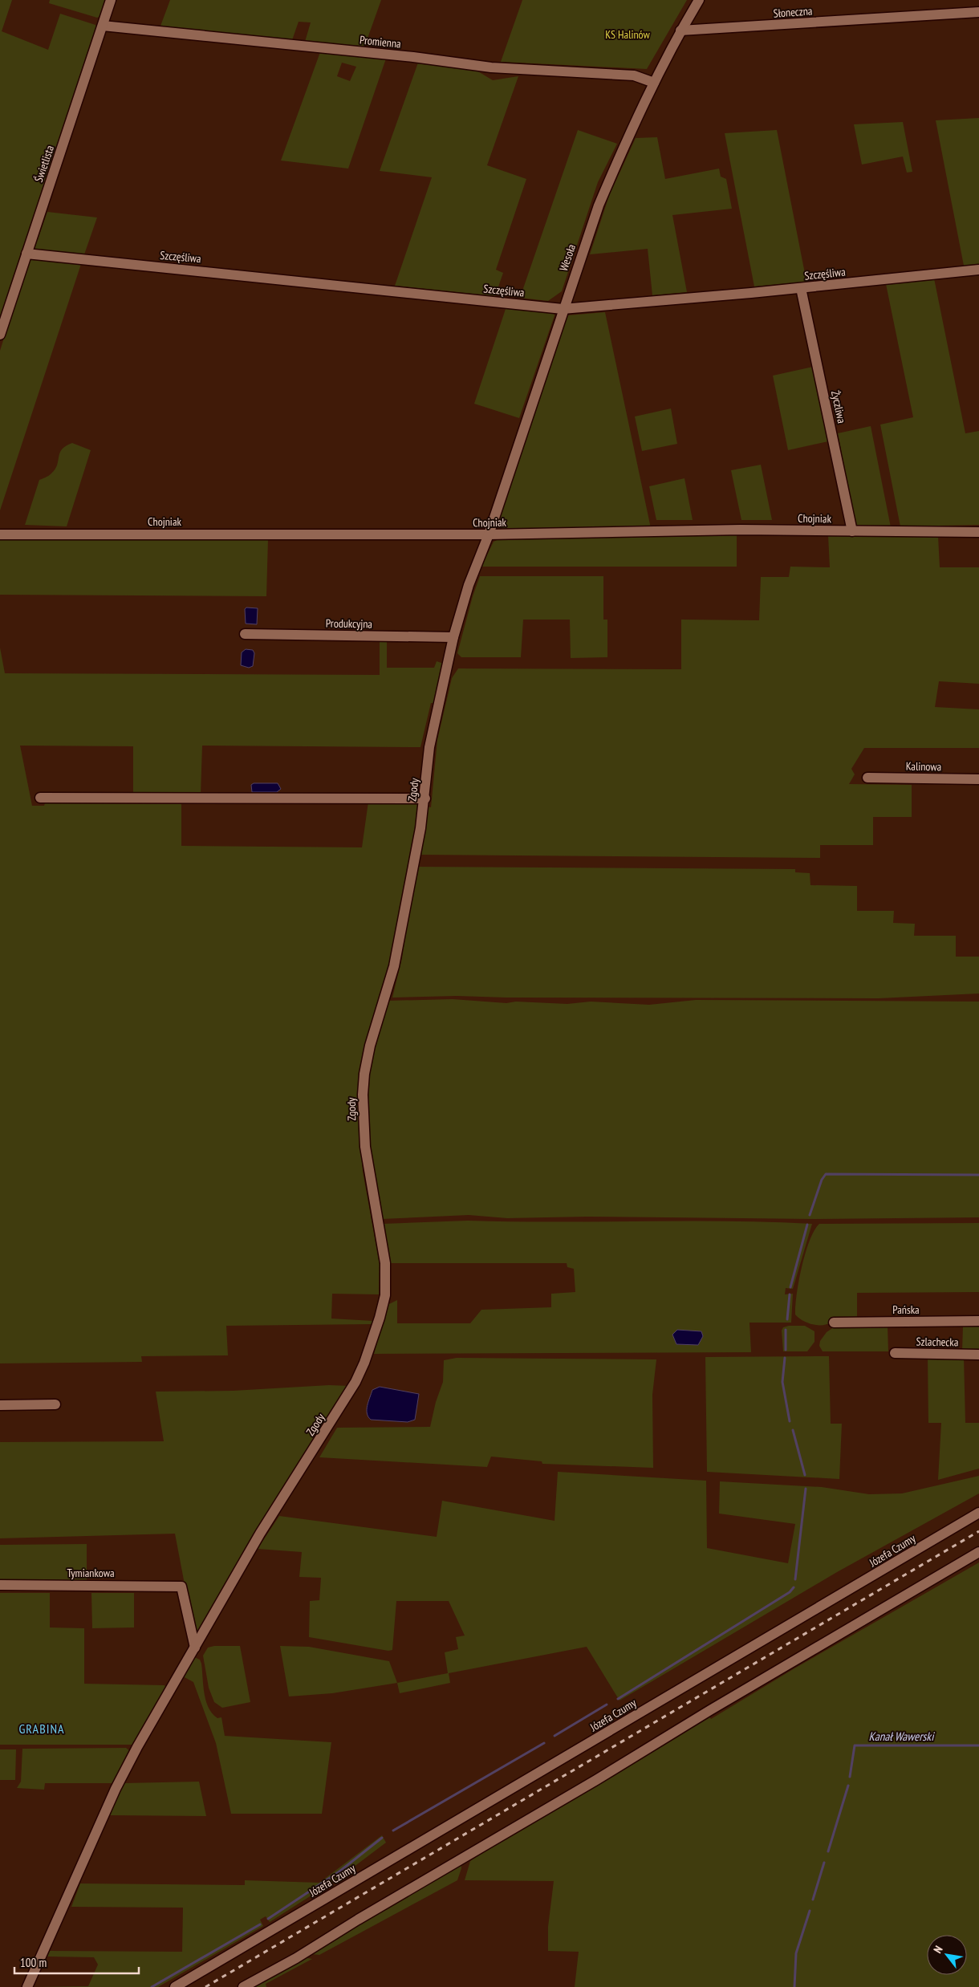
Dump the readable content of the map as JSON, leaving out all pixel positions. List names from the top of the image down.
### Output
{
  "streets": {
    "street": [
      "Słoneczna",
      "Promienna",
      "Świetlista",
      "Szczęśliwa",
      "Wesoła",
      "Życzliwa",
      "Chojniak",
      "Produkcyjna",
      "Kalinowa",
      "Zgody",
      "Pańska",
      "Szlachecka",
      "Józefa Czumy",
      "Tymiankowa"
    ]
  },
  "crossings": [
    ["Słoneczna", "Wesoła"],
    ["Promienna", "Świetlista"],
    ["Promienna", "Wesoła"],
    ["Świetlista", "Szczęśliwa"],
    ["Szczęśliwa", "Wesoła"],
    ["Szczęśliwa", "Życzliwa"],
    ["Wesoła", "Chojniak"],
    ["Wesoła", "Zgody"],
    ["Życzliwa", "Chojniak"],
    ["Chojniak", "Zgody"],
    ["Produkcyjna", "Zgody"],
    ["Zgody", "Tymiankowa"]
  ],
  "districts": ["GRABINA"],
  "water": ["Kanał Wawerski"],
  "parks": ["KS Halinów"],
  "scale_bar": "100 m",
  "north": "top left"
}
